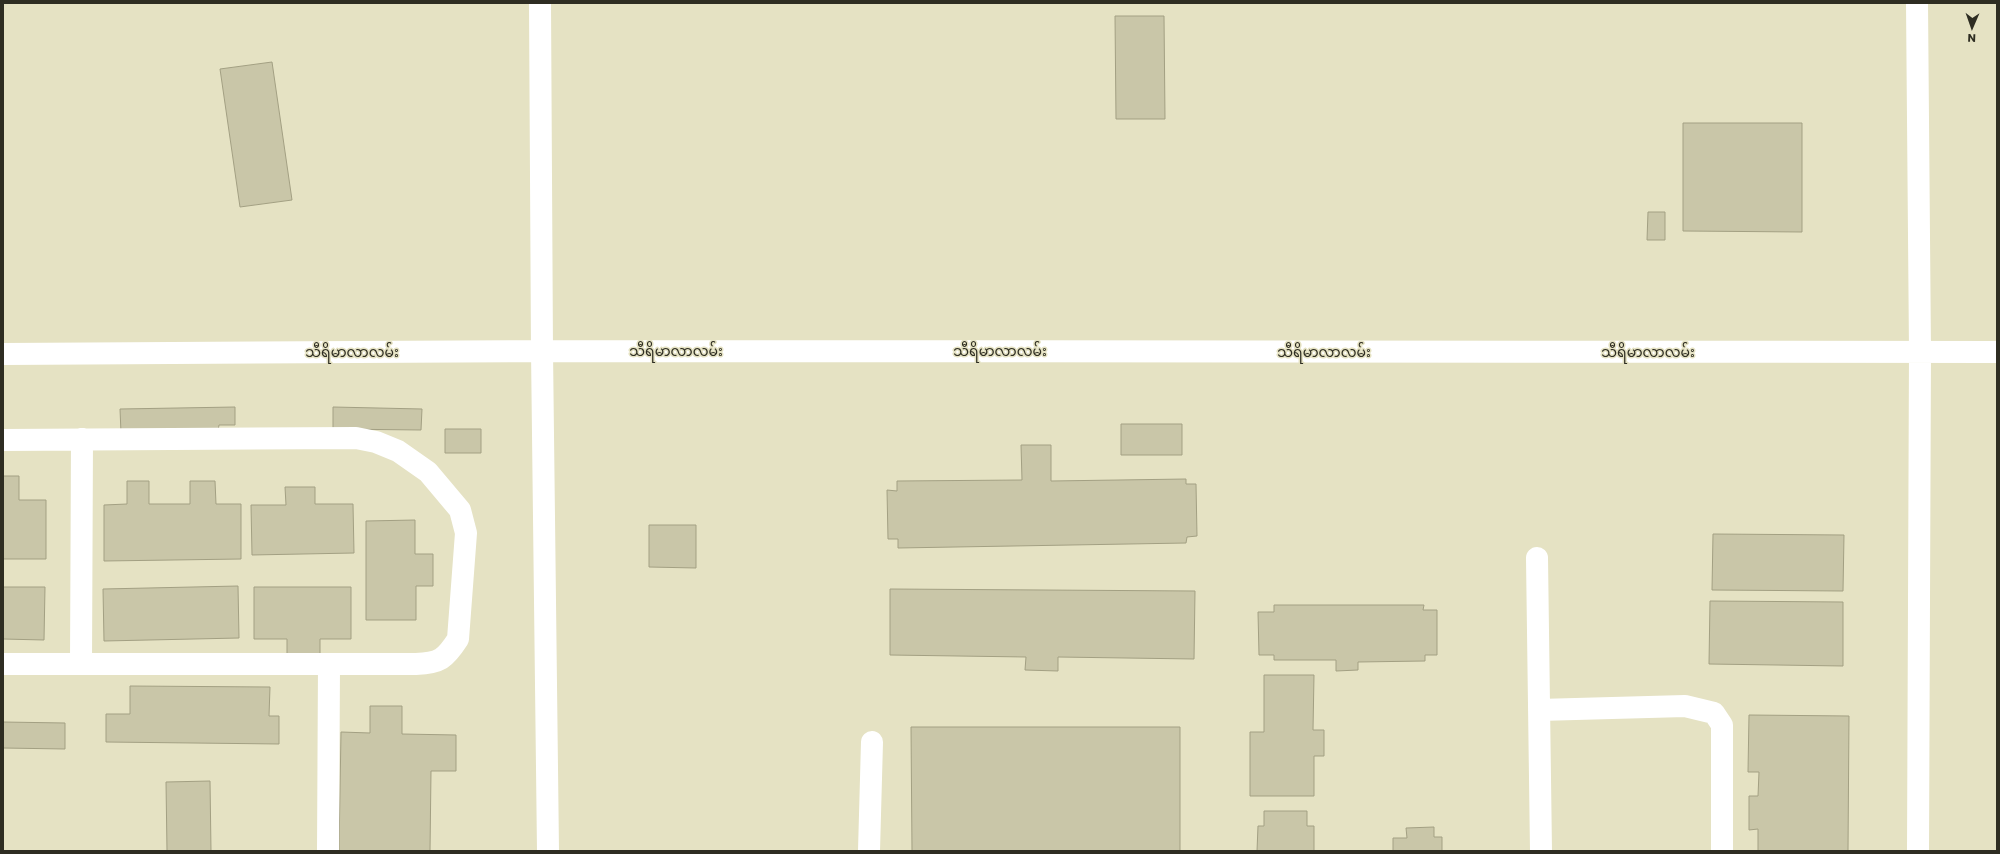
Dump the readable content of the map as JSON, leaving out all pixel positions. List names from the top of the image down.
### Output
{
  "streets": {
    "street": ["သီရိမာလာလမ်း"]
  },
  "north": "bottom"
}
